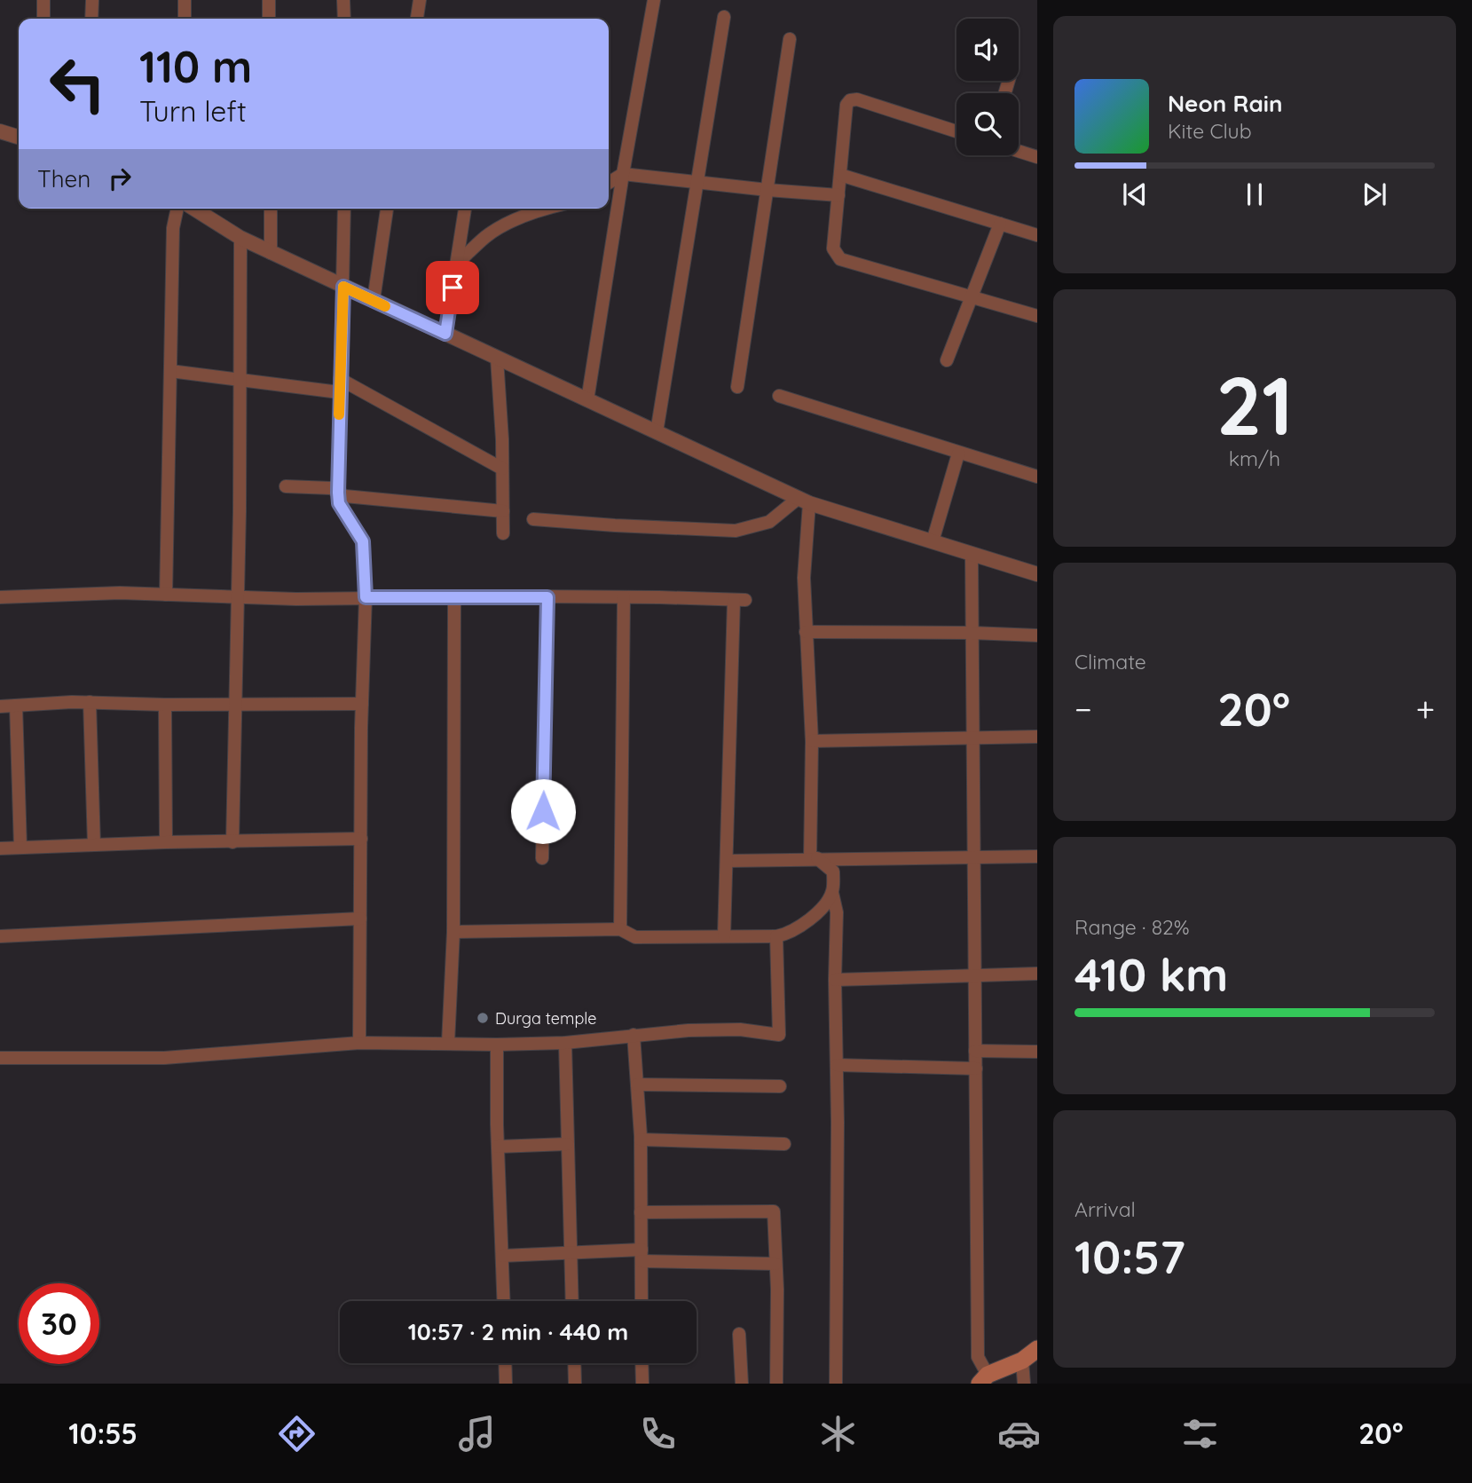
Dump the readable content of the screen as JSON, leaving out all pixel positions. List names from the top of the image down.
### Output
{
  "places": ["Durga temple"],
  "page": {
    "turn": ["110 m", "Turn left"],
    "song": ["Neon Rain", "Kite Club"],
    "then": "Then",
    "tile": [
      ["21", "km/h"],
      "Climate",
      ["Range · 82%", "410 km"],
      ["Arrival", "10:57"]
    ],
    "heat": ["−", "20°", "+"],
    "limit": "30",
    "trip": "10:57 · 2 min · 440 m",
    "tabs": ["10:55", "20°"]
  }
}
